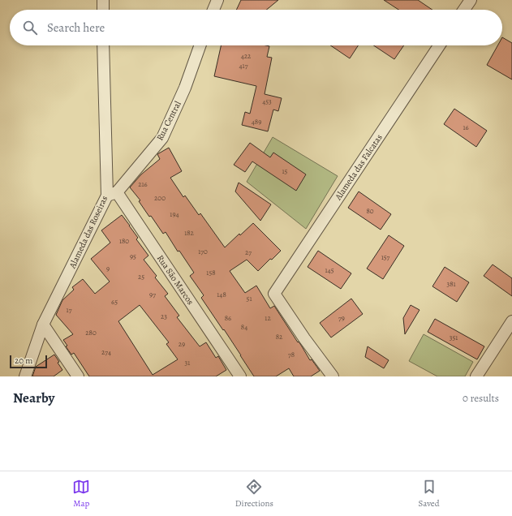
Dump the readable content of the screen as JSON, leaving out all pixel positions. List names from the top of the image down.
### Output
{
  "streets": {
    "street": [
      "Rua Central",
      "Alameda das Falcatas",
      "Alameda das Roseiras",
      "Rua São Marcos"
    ]
  },
  "crossings": [
    ["Rua Central", "Alameda das Roseiras"],
    ["Rua Central", "Rua São Marcos"],
    ["Alameda das Roseiras", "Rua São Marcos"]
  ],
  "house_numbers": [
    "422",
    "417",
    "453",
    "489",
    "16",
    "15",
    "216",
    "200",
    "80",
    "194",
    "182",
    "180",
    "170",
    "27",
    "95",
    "157",
    "9",
    "145",
    "158",
    "25",
    "381",
    "97",
    "148",
    "51",
    "65",
    "17",
    "23",
    "86",
    "12",
    "79",
    "84",
    "280",
    "82",
    "351",
    "29",
    "274",
    "78",
    "31"
  ],
  "scale_bar": "20 m",
  "page": {
    "search": "Search here",
    "scale": "20 m",
    "heading": ["Nearby", "0 results"],
    "nav": ["Map", "Directions", "Saved"]
  }
}
